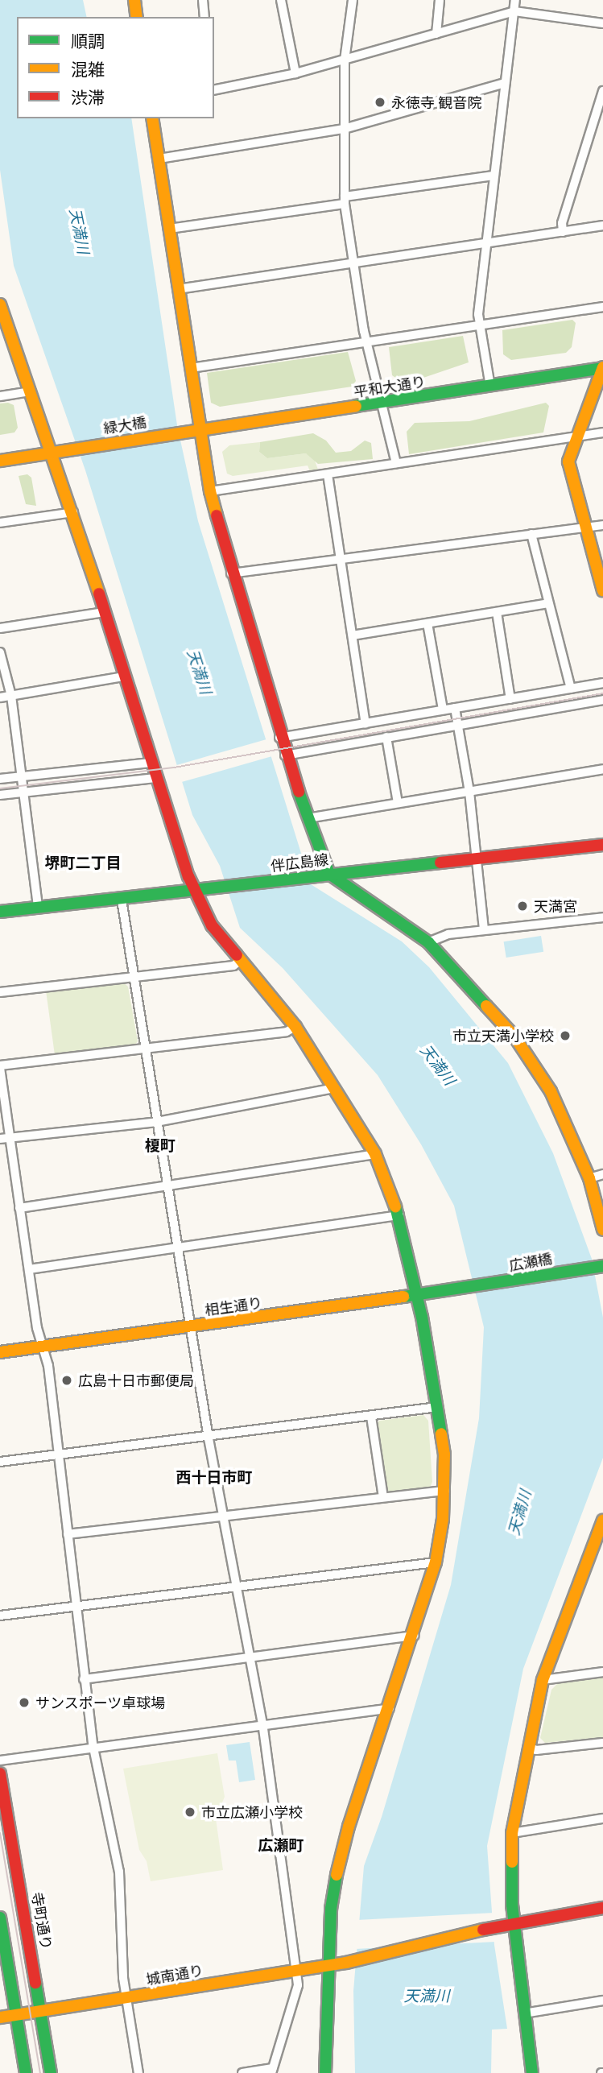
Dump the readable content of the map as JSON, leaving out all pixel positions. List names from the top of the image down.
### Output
{
  "streets": {
    "main road": [
      "平和大通り",
      "緑大橋",
      "伴広島線",
      "広瀬橋",
      "相生通り",
      "寺町通り",
      "城南通り"
    ]
  },
  "crossings": [
    ["平和大通り", "緑大橋"],
    ["広瀬橋", "相生通り"],
    ["寺町通り", "城南通り"]
  ],
  "districts": [
    "堺町二丁目",
    "榎町",
    "西十日市町",
    "広瀬町"
  ],
  "water": ["天満川"],
  "places": [
    "永徳寺 観音院",
    "天満宮",
    "市立天満小学校",
    "広島十日市郵便局",
    "サンスポーツ卓球場",
    "市立広瀬小学校"
  ],
  "legend": ["順調", "混雑", "渋滞"]
}
